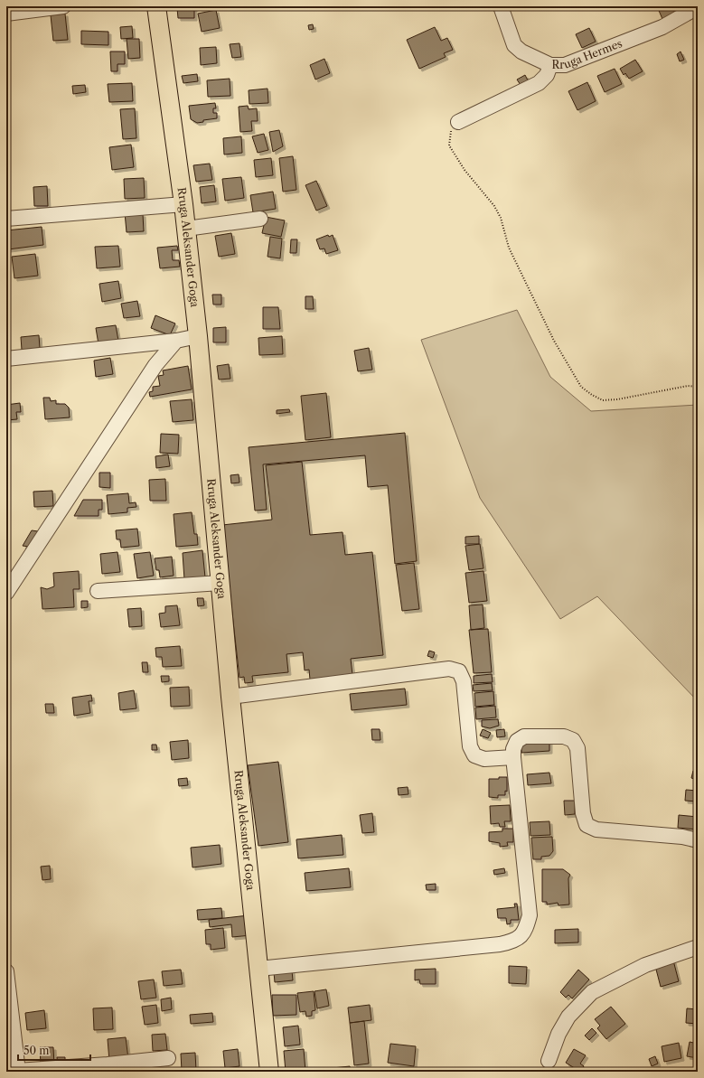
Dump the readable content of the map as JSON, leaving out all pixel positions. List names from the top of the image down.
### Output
{
  "streets": {
    "main road": ["Rruga Aleksander Goga"],
    "street": ["Rruga Hermes"]
  },
  "scale_bar": "50 m"
}
